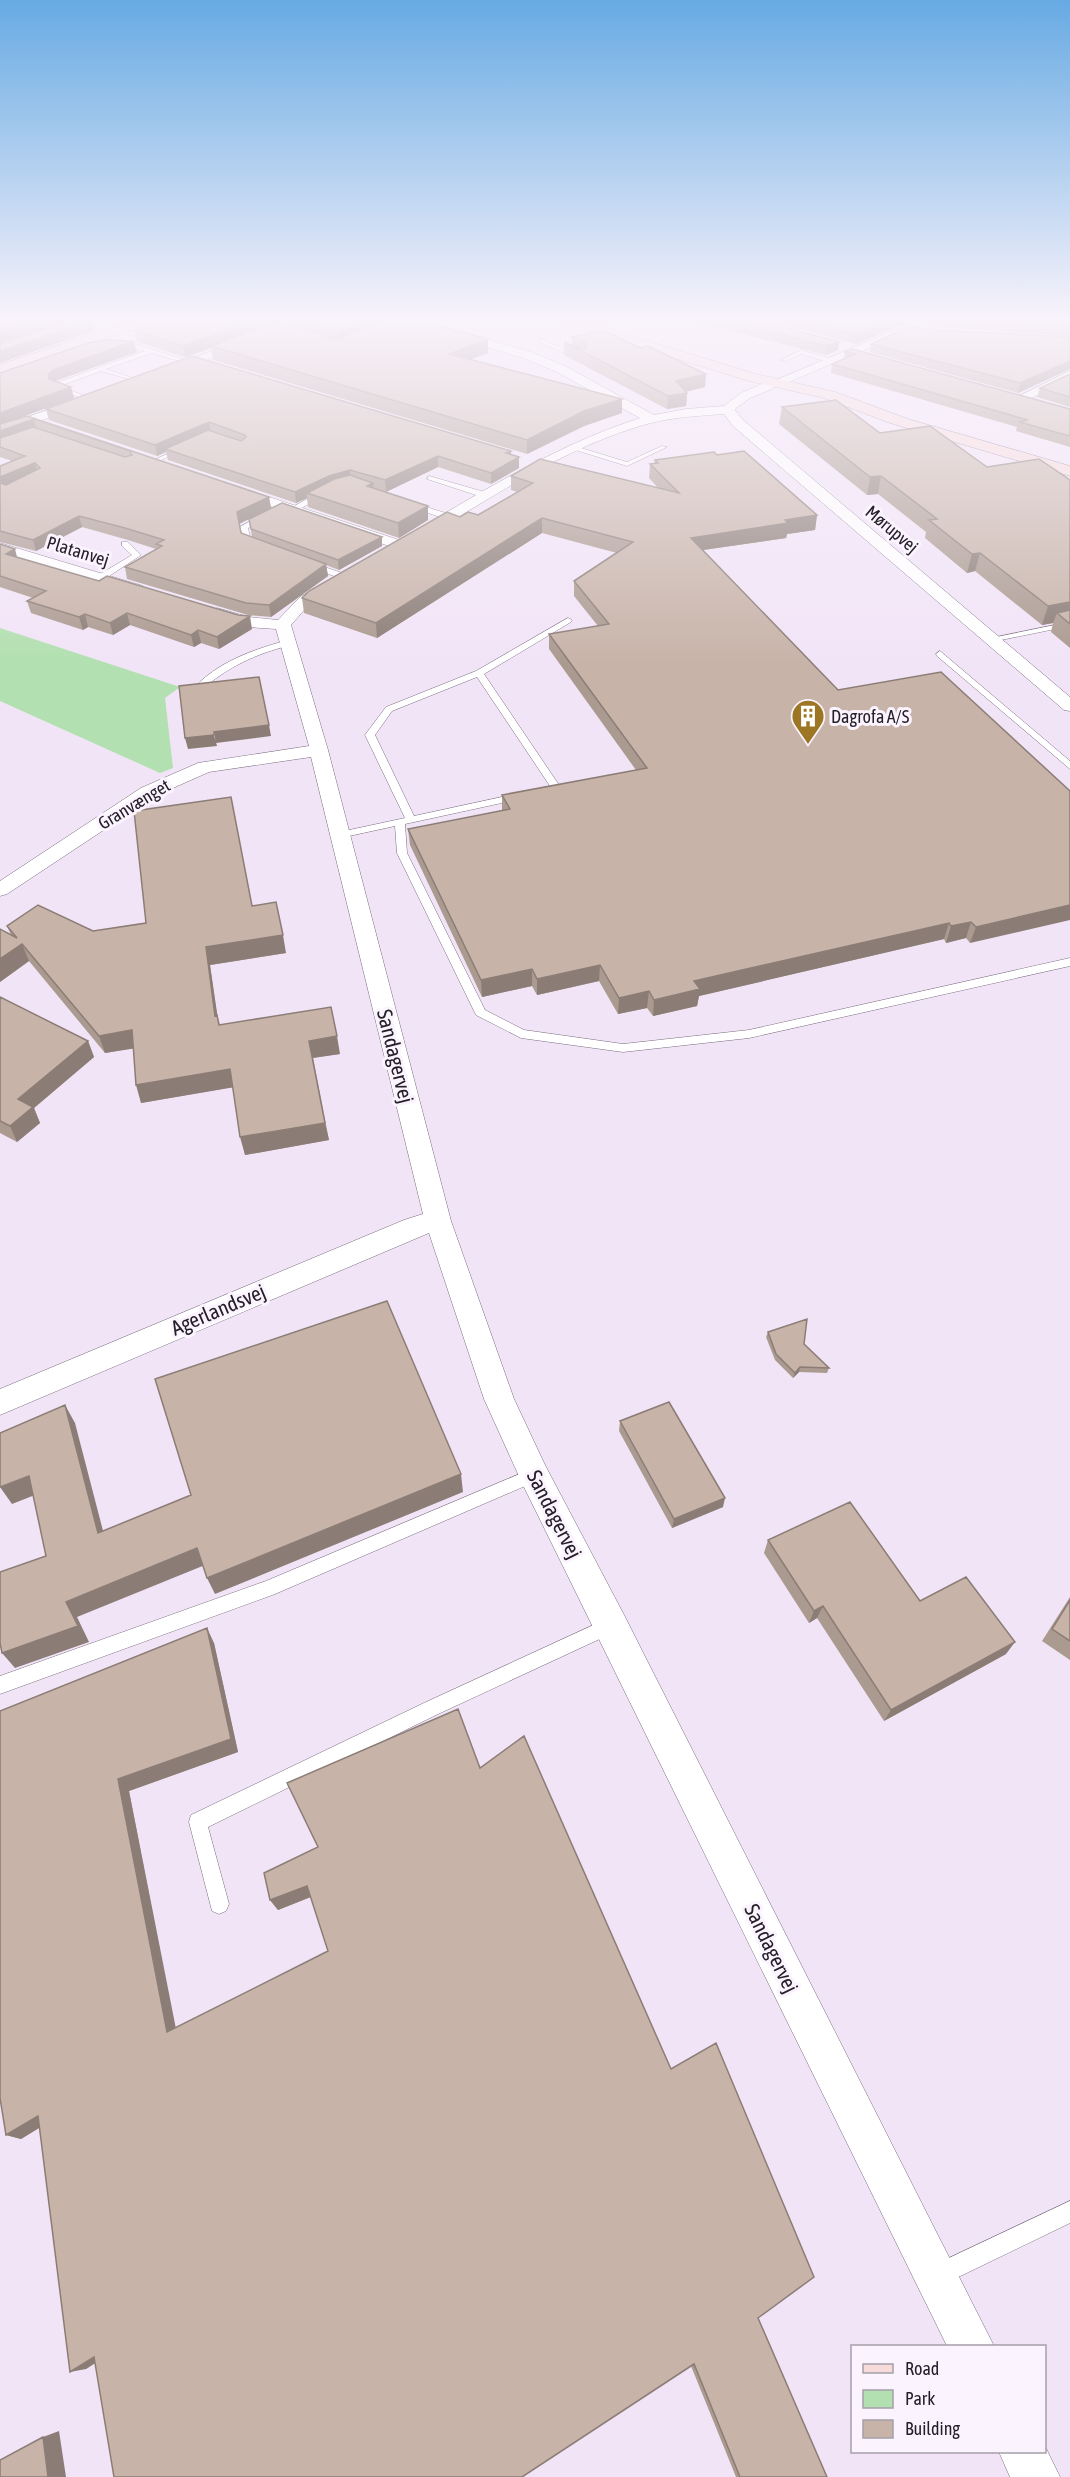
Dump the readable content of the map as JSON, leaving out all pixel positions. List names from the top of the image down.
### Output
{
  "streets": {
    "street": [
      "Mørupvej",
      "Platanvej",
      "Granvænget",
      "Sandagervej",
      "Agerlandsvej"
    ]
  },
  "crossings": [
    ["Granvænget", "Sandagervej"],
    ["Sandagervej", "Agerlandsvej"]
  ],
  "places": {
    "building": ["Dagrofa A/S"]
  },
  "legend": ["Road", "Park", "Building"]
}
